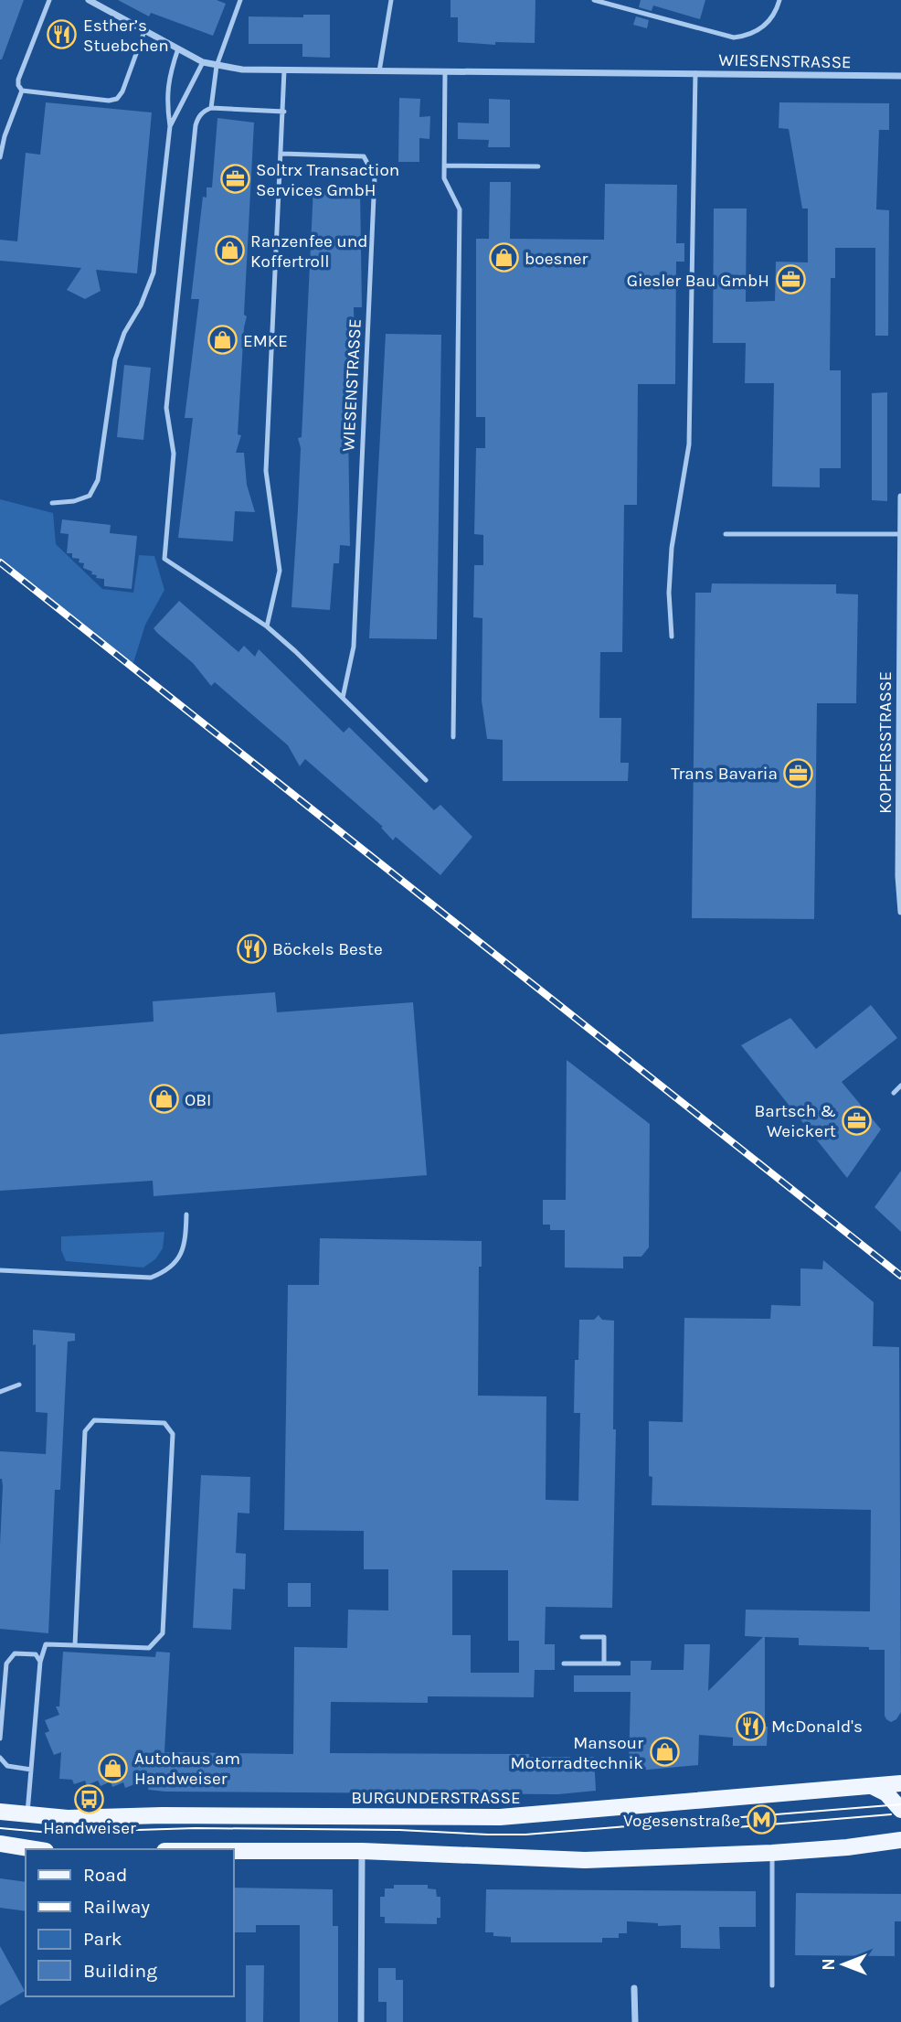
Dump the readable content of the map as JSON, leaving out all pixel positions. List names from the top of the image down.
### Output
{
  "streets": {
    "main road": ["BURGUNDERSTRASSE"],
    "street": ["WIESENSTRASSE", "KOPPERSSTRASSE"]
  },
  "places": {
    "restaurant": ["Esther’s Stuebchen", "Böckels Beste", "McDonald's"],
    "office": [
      "Soltrx Transaction Services GmbH",
      "Giesler Bau GmbH",
      "Trans Bavaria",
      "Bartsch & Weickert"
    ],
    "shop": [
      "Ranzenfee und Koffertroll",
      "boesner",
      "EMKE",
      "OBI",
      "Mansour Motorradtechnik",
      "Autohaus am Handweiser"
    ],
    "bus stop": ["Handweiser"],
    "metro station": ["Vogesenstraße"]
  },
  "legend": [
    "Road",
    "Railway",
    "Park",
    "Building"
  ],
  "north": "left"
}
